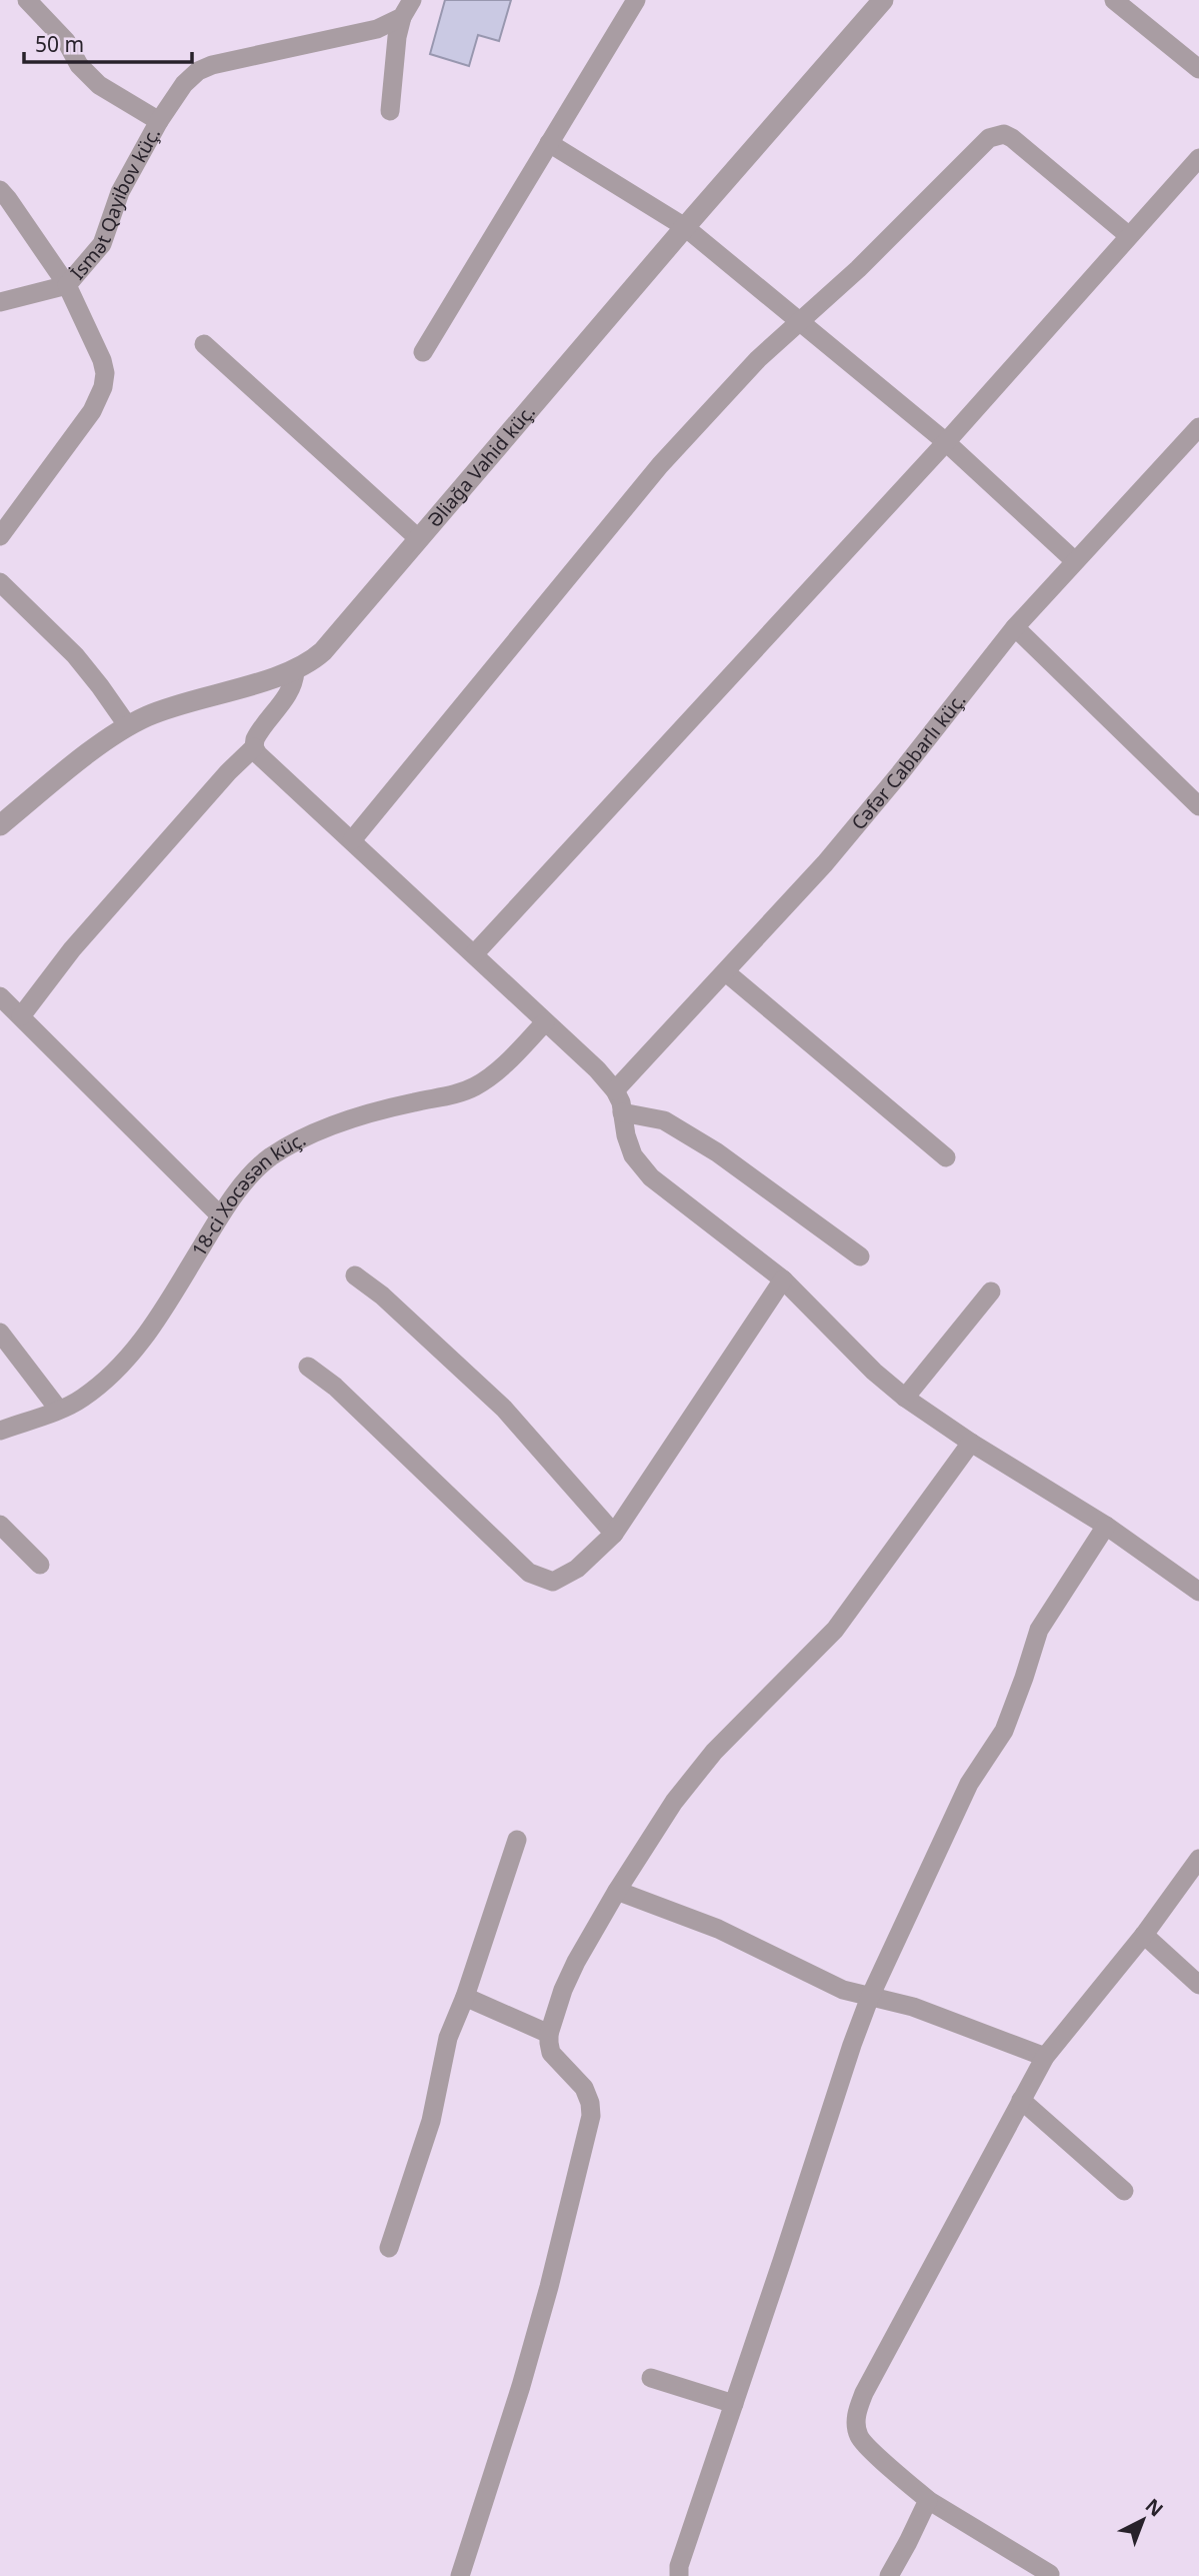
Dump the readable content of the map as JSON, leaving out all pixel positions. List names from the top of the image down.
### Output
{
  "streets": {
    "street": [
      "İsmət Qayibov küç.",
      "Əliağa Vahid küç.",
      "Cəfər Cabbarlı küç.",
      "18-ci Xocəsən küç."
    ]
  },
  "scale_bar": "50 m",
  "north": "top right"
}
